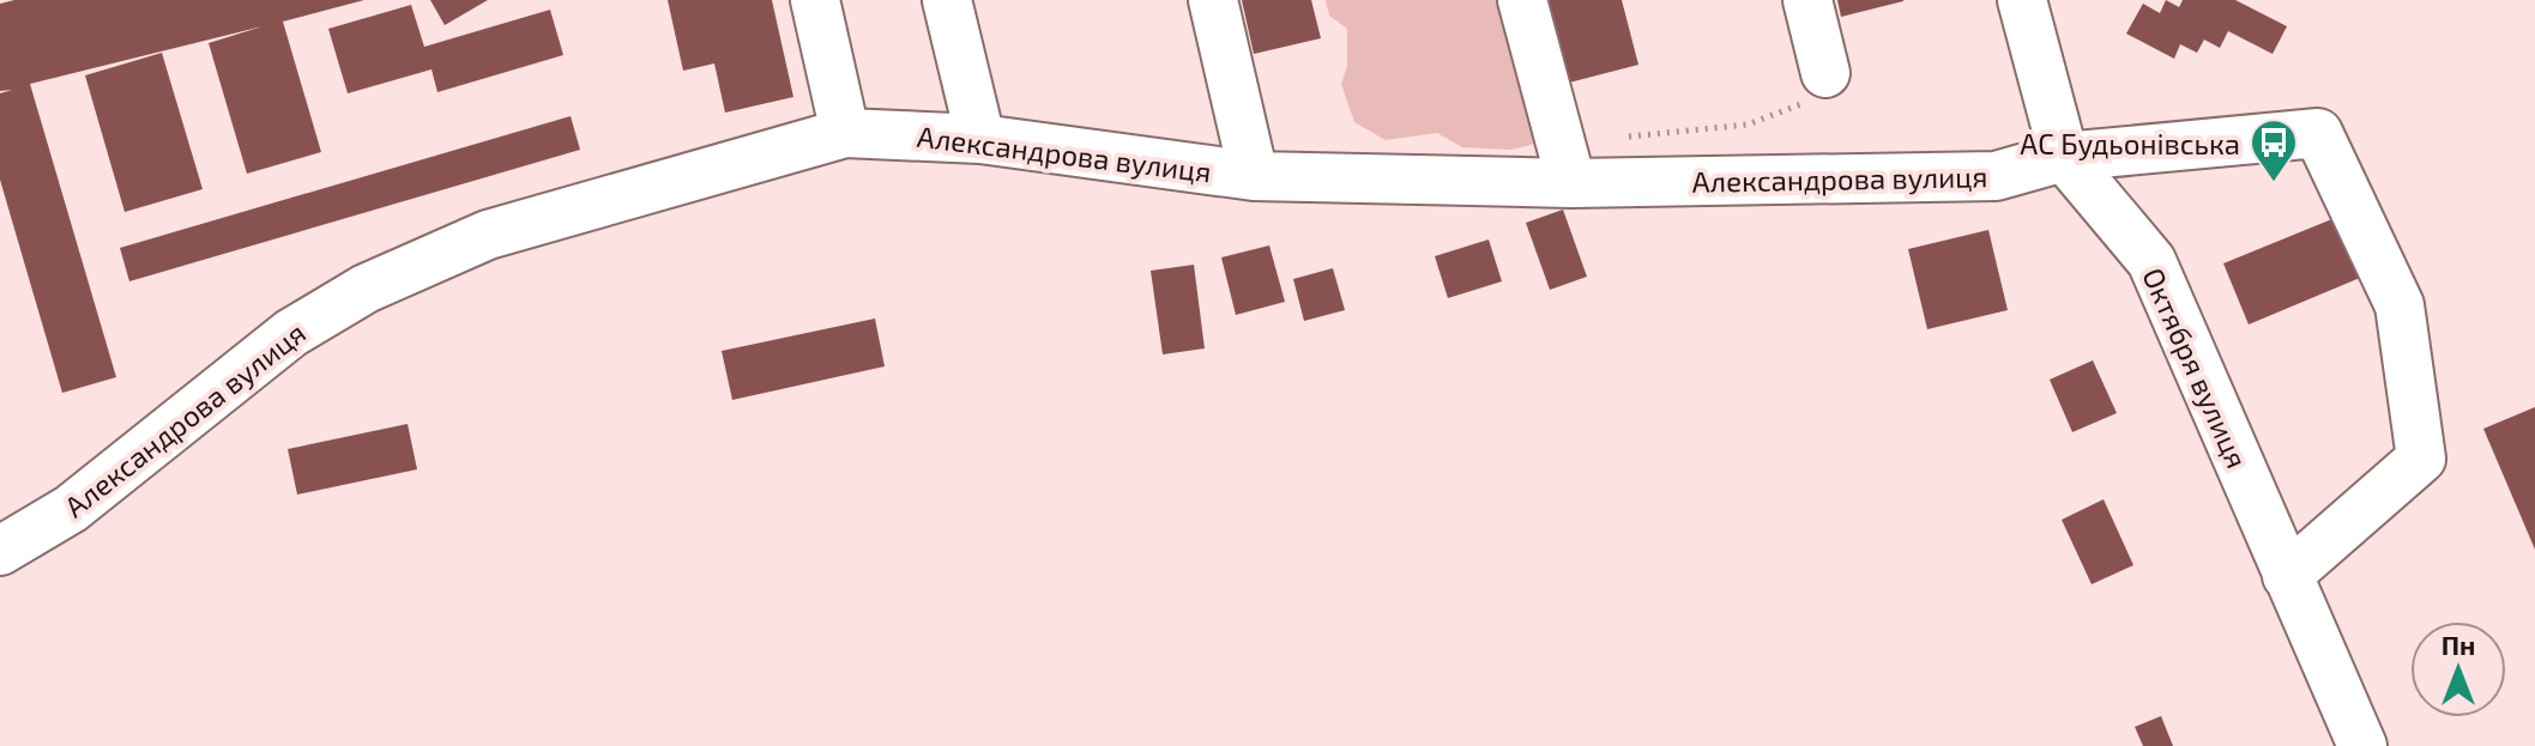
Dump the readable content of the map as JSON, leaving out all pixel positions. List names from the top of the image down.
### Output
{
  "streets": {
    "street": ["Александрова вулиця", "Октября вулиця"]
  },
  "crossings": [
    ["Александрова вулиця", "Октября вулиця"]
  ],
  "places": {
    "bus stop": ["АС Будьонівська"]
  },
  "north": "top"
}
